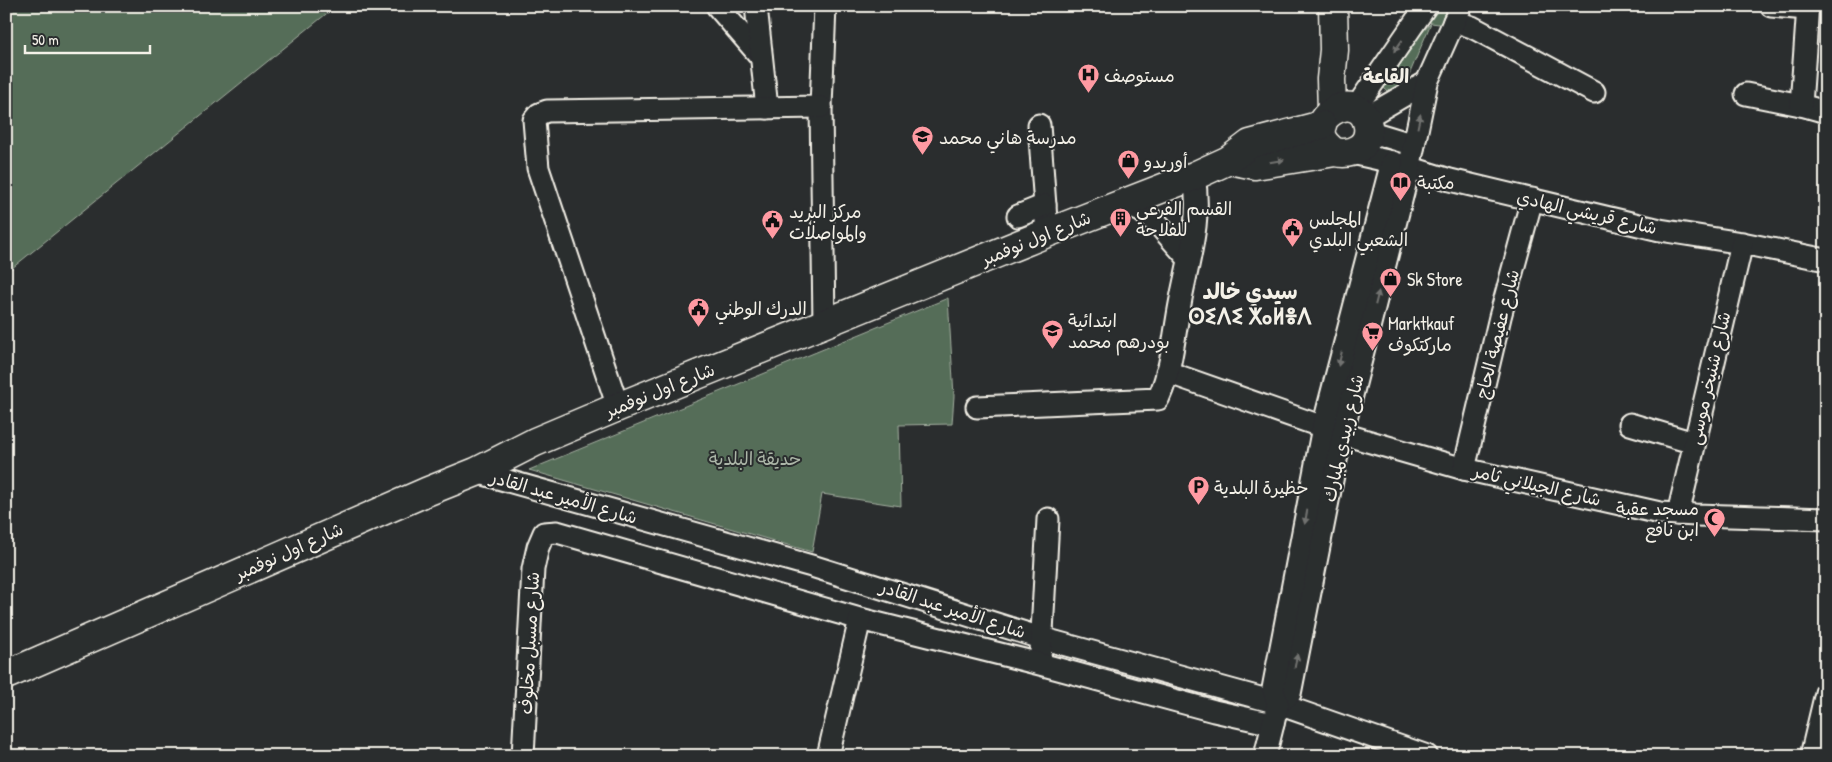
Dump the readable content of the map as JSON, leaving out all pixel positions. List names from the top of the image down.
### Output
{
  "streets": {
    "main road": ["شارع اول نوفمبر"],
    "street": [
      "شارع قريشي الهادي",
      "شارع عفيصة الحاج",
      "شارع شنيخر موسى",
      "شارع زبيدي لمبارك",
      "شارع الجيلاني ثامر",
      "شارع الأمير عبد القادر",
      "شارع مسبل مخلوف"
    ]
  },
  "crossings": [
    ["شارع قريشي الهادي", "شارع عفيصة الحاج"],
    ["شارع قريشي الهادي", "شارع شنيخر موسى"],
    ["شارع قريشي الهادي", "شارع زبيدي لمبارك"],
    ["شارع اول نوفمبر", "شارع الأمير عبد القادر"],
    ["شارع عفيصة الحاج", "شارع الجيلاني ثامر"],
    ["شارع شنيخر موسى", "شارع الجيلاني ثامر"],
    ["شارع زبيدي لمبارك", "شارع الجيلاني ثامر"],
    ["شارع زبيدي لمبارك", "شارع الأمير عبد القادر"],
    ["شارع الأمير عبد القادر", "شارع مسبل مخلوف"]
  ],
  "districts": ["القاعة", "سيدي خالد ⵙⵉⴷⵉ ⵅⴰⵍⴻⴷ"],
  "parks": ["حديقة البلدية"],
  "places": {
    "hospital": ["مستوصف"],
    "school or university": ["مدرسة هاني محمد", "ابتدائية بودرهم محمد"],
    "shop": ["أوريدو", "Sk Store"],
    "library": ["مكتبة"],
    "building": ["القسم الفرعي للفلاحة"],
    "public building": ["مركز البريد والمواصلات", "المجلس الشعبي البلدي", "الدرك الوطني"],
    "supermarket": ["Marktkauf ماركتكوف"],
    "parking": ["حظيرة البلدية"],
    "mosque": ["مسجد عقبة ابن نافع"]
  },
  "scale_bar": "50 m"
}
